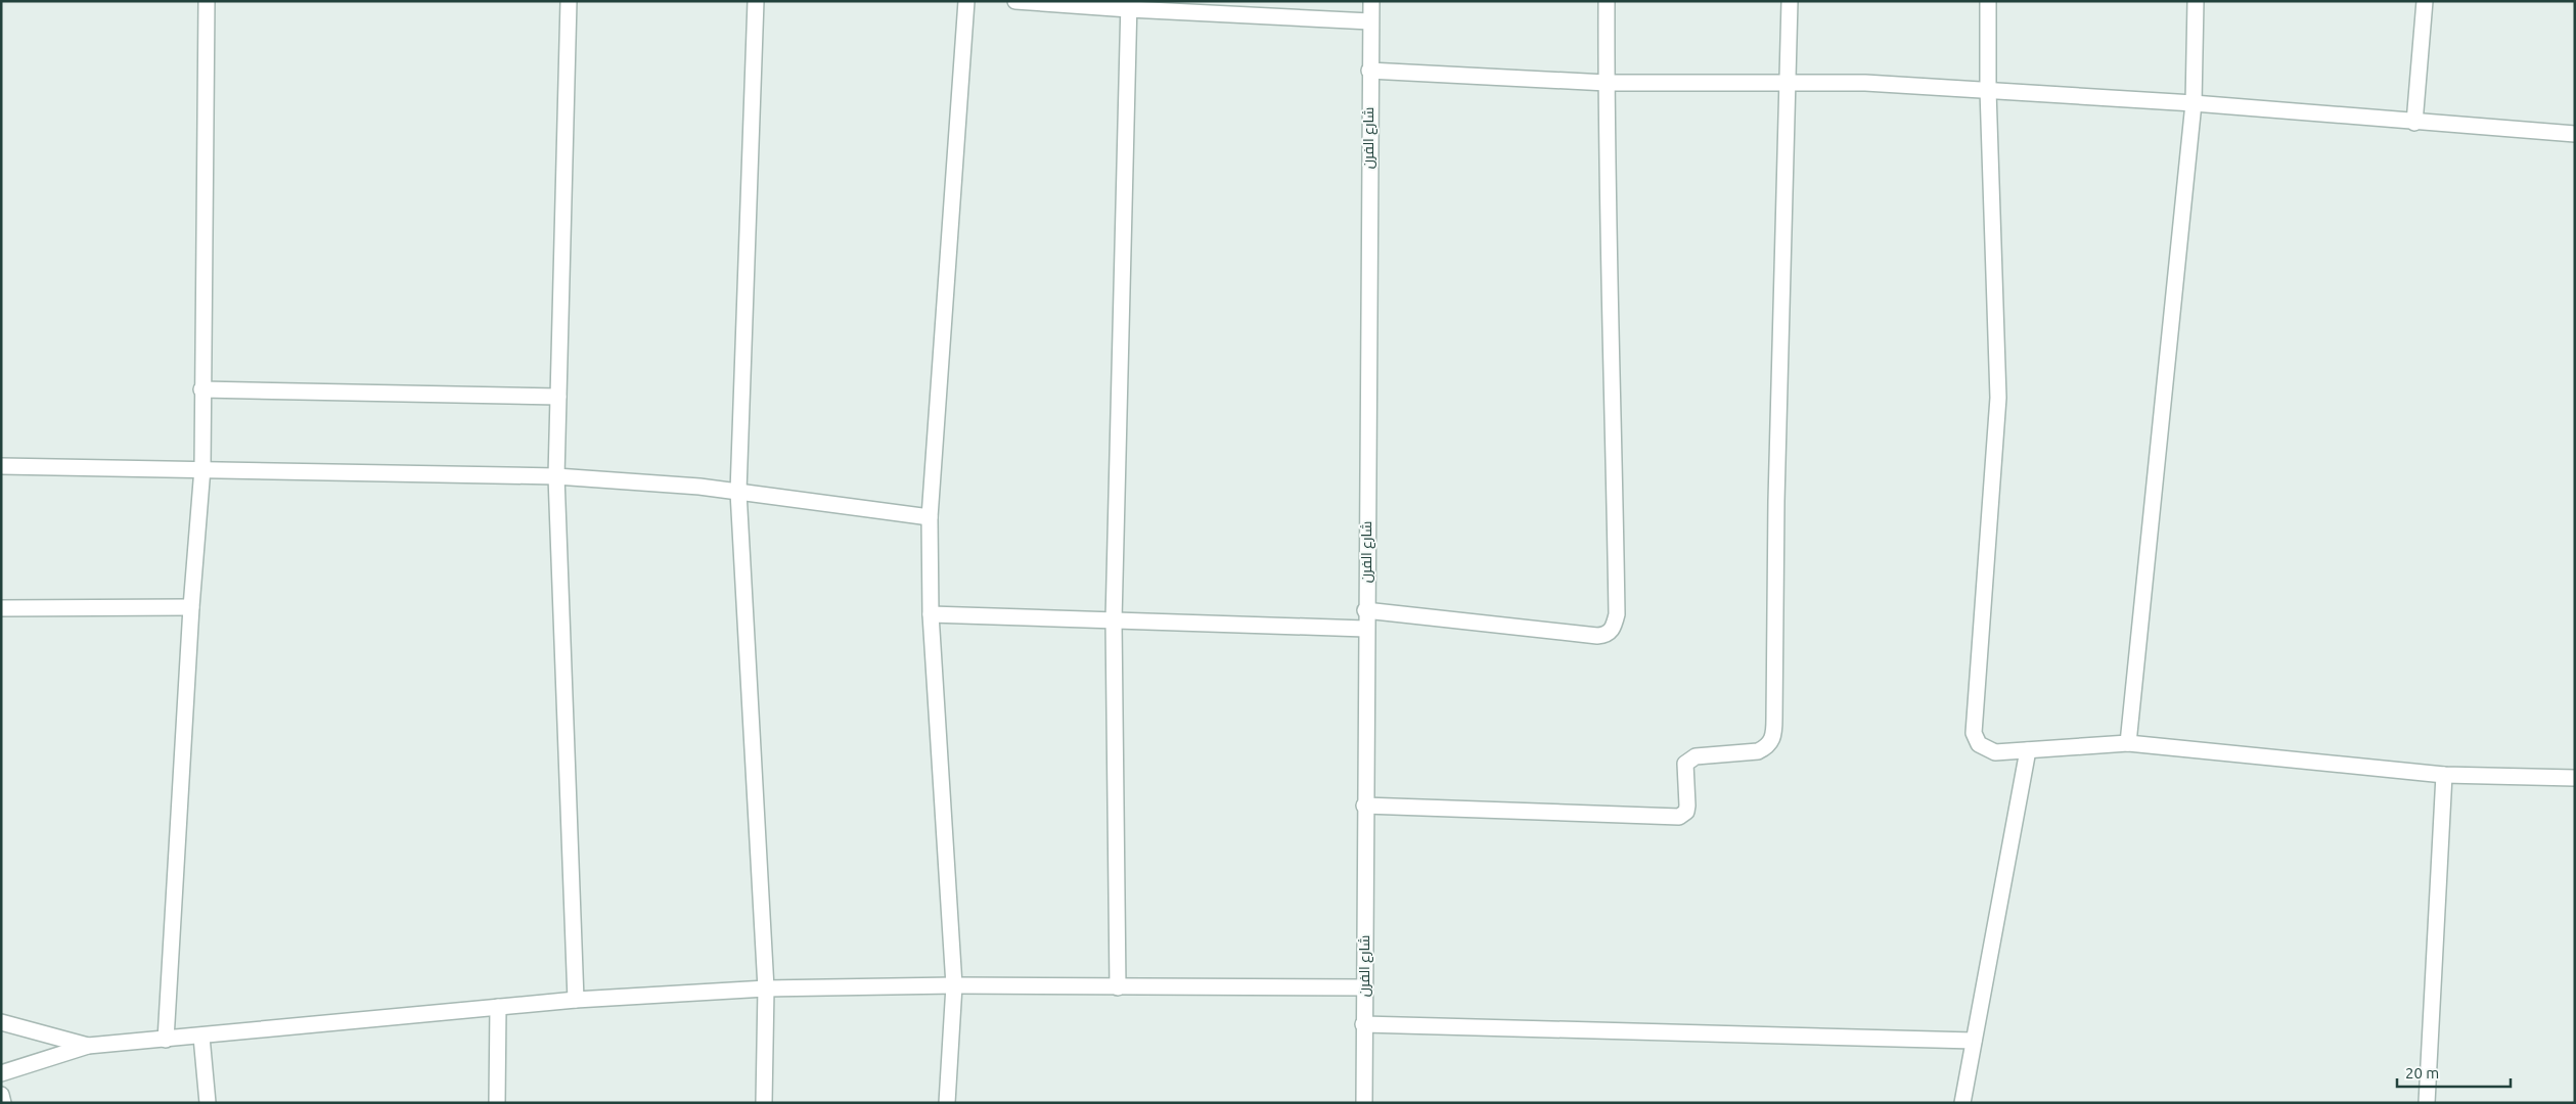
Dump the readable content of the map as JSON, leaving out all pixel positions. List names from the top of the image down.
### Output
{
  "streets": {
    "street": ["شارع الفرن"]
  },
  "scale_bar": "20 m"
}
